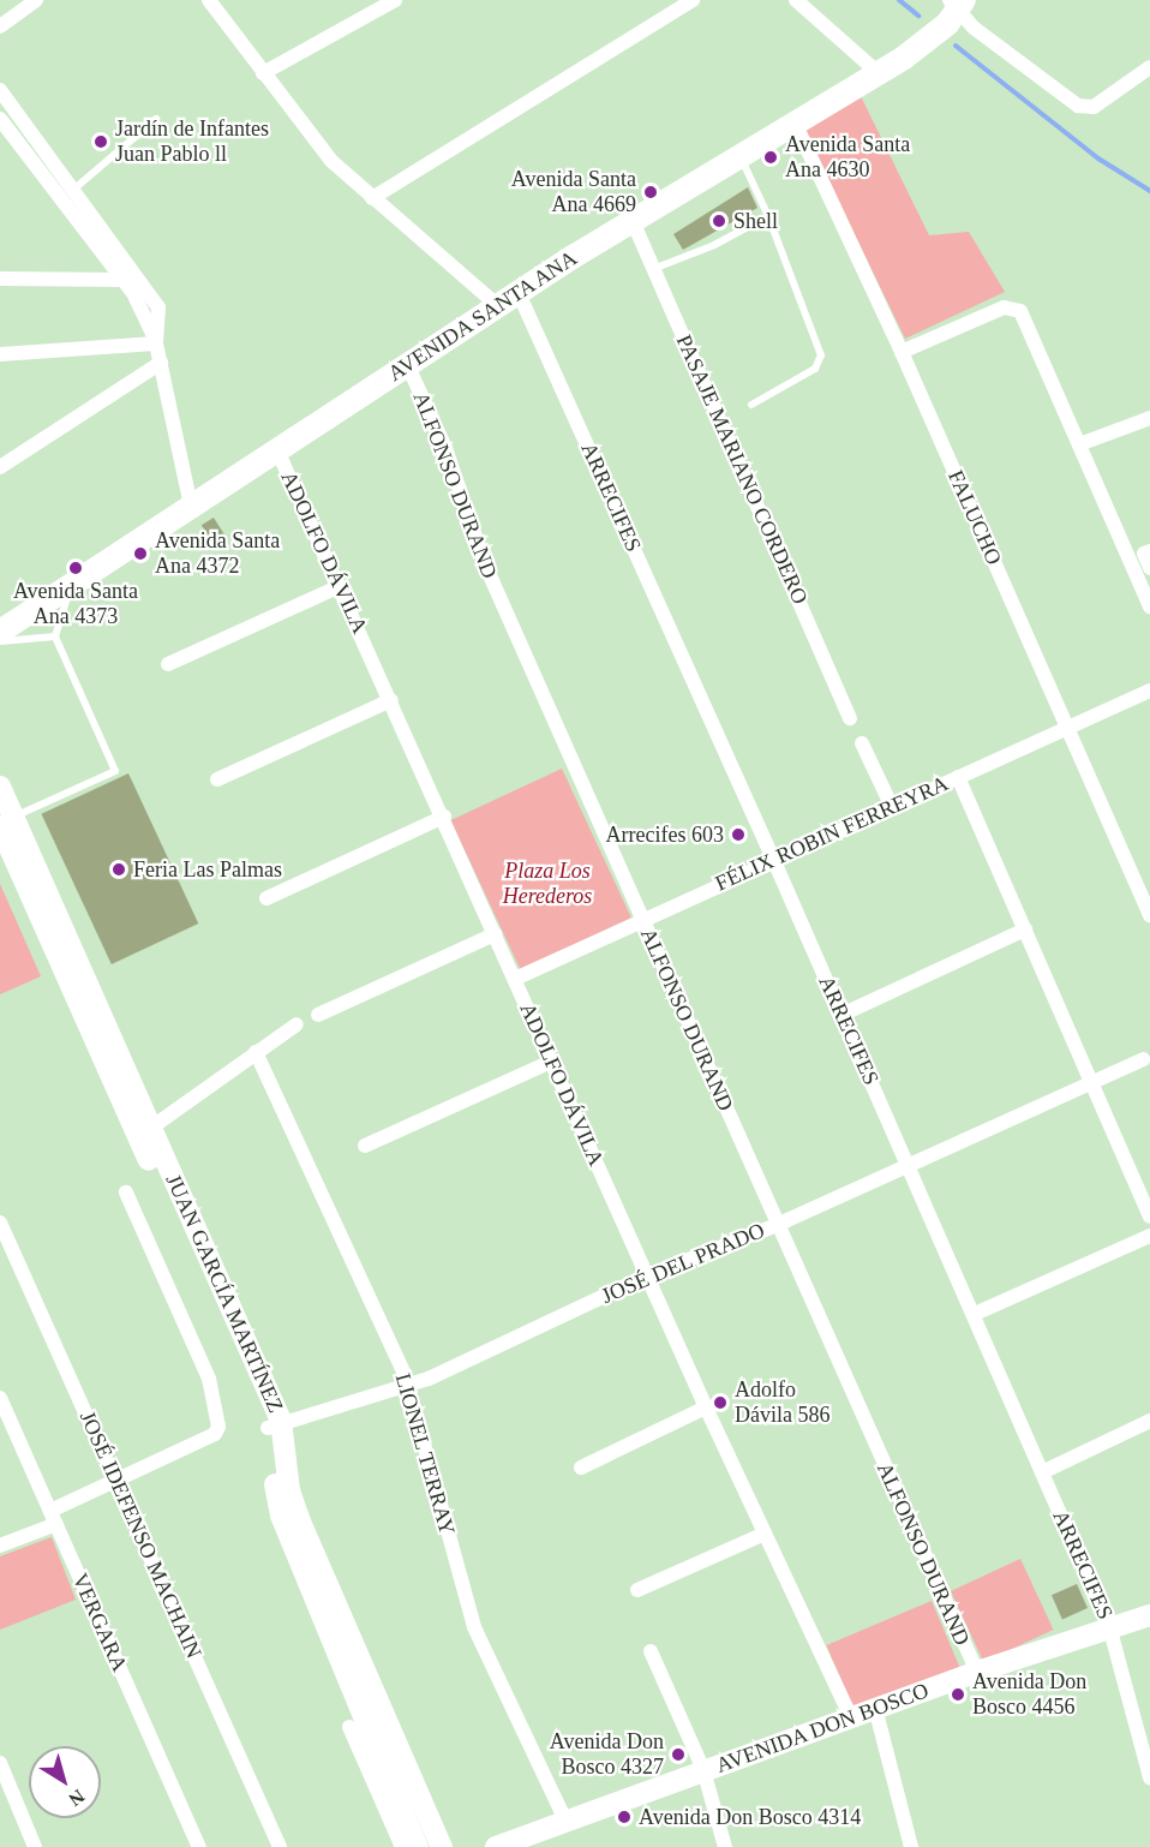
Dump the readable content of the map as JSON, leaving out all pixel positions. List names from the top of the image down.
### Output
{
  "streets": {
    "main road": ["AVENIDA SANTA ANA", "JUAN GARCÍA MARTÍNEZ", "AVENIDA DON BOSCO"],
    "street": [
      "PASAJE MARIANO CORDERO",
      "ALFONSO DURAND",
      "ARRECIFES",
      "FALUCHO",
      "ADOLFO DÁVILA",
      "FÉLIX ROBIN FERREYRA",
      "JOSÉ DEL PRADO",
      "LIONEL TERRAY",
      "JOSÉ IDEFENSO MACHAIN",
      "VERGARA"
    ]
  },
  "crossings": [
    ["AVENIDA SANTA ANA", "PASAJE MARIANO CORDERO"],
    ["AVENIDA SANTA ANA", "ALFONSO DURAND"],
    ["AVENIDA SANTA ANA", "ARRECIFES"],
    ["AVENIDA SANTA ANA", "FALUCHO"],
    ["AVENIDA SANTA ANA", "ADOLFO DÁVILA"],
    ["ALFONSO DURAND", "FÉLIX ROBIN FERREYRA"],
    ["ALFONSO DURAND", "JOSÉ DEL PRADO"],
    ["ALFONSO DURAND", "AVENIDA DON BOSCO"],
    ["ARRECIFES", "FÉLIX ROBIN FERREYRA"],
    ["ARRECIFES", "JOSÉ DEL PRADO"],
    ["ARRECIFES", "AVENIDA DON BOSCO"],
    ["FALUCHO", "FÉLIX ROBIN FERREYRA"],
    ["ADOLFO DÁVILA", "FÉLIX ROBIN FERREYRA"],
    ["ADOLFO DÁVILA", "JOSÉ DEL PRADO"],
    ["ADOLFO DÁVILA", "AVENIDA DON BOSCO"],
    ["JOSÉ DEL PRADO", "JUAN GARCÍA MARTÍNEZ"],
    ["JOSÉ DEL PRADO", "LIONEL TERRAY"],
    ["LIONEL TERRAY", "AVENIDA DON BOSCO"]
  ],
  "parks": ["Plaza Los Herederos"],
  "places": [
    "Jardín de Infantes Juan Pablo ll",
    "Avenida Santa Ana 4630",
    "Avenida Santa Ana 4669",
    "Shell",
    "Avenida Santa Ana 4372",
    "Avenida Santa Ana 4373",
    "Arrecifes 603",
    "Feria Las Palmas",
    "Adolfo Dávila 586",
    "Avenida Don Bosco 4456",
    "Avenida Don Bosco 4327",
    "Avenida Don Bosco 4314"
  ],
  "north": "bottom right"
}
